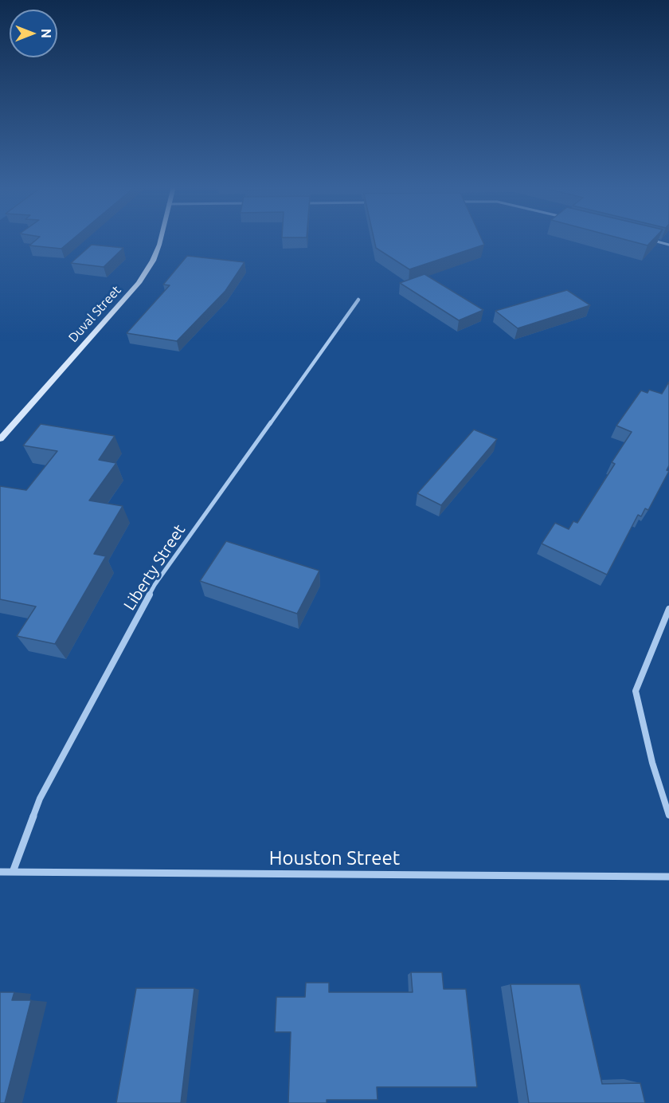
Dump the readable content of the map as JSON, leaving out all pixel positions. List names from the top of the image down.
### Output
{
  "streets": {
    "street": ["Duval Street", "Liberty Street", "Houston Street"]
  },
  "crossings": [
    ["Liberty Street", "Houston Street"]
  ],
  "north": "right"
}
